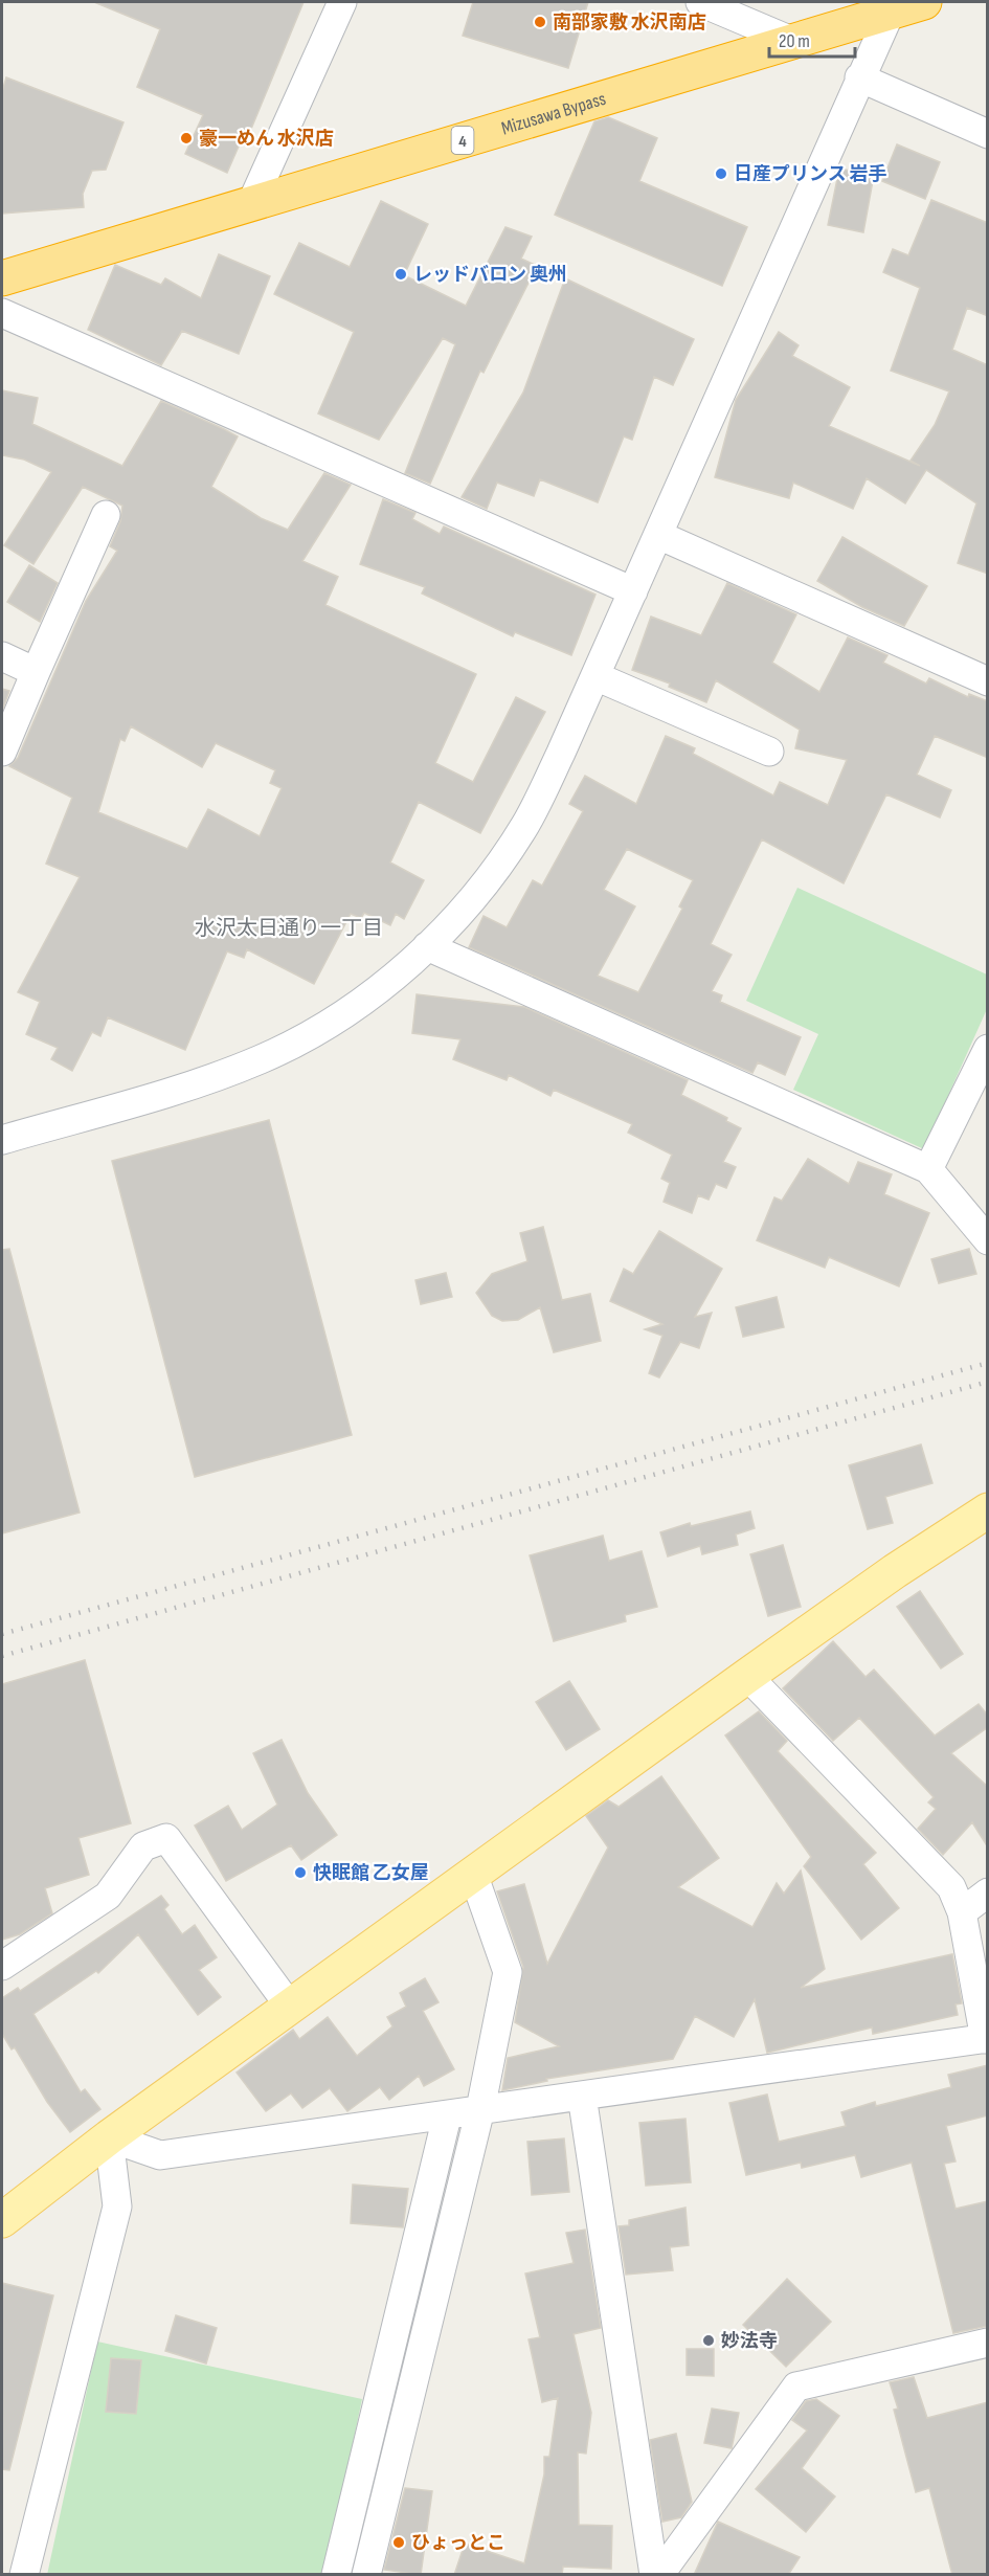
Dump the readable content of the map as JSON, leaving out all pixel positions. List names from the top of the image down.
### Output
{
  "streets": {
    "highway": ["Mizusawa Bypass", "4"]
  },
  "districts": ["水沢太日通り一丁目"],
  "places": [
    "南部家敷 水沢南店",
    "豪一めん 水沢店",
    "日産プリンス 岩手",
    "レッドバロン 奥州",
    "快眠館 乙女屋",
    "妙法寺",
    "ひょっとこ"
  ],
  "scale_bar": "20 m"
}
